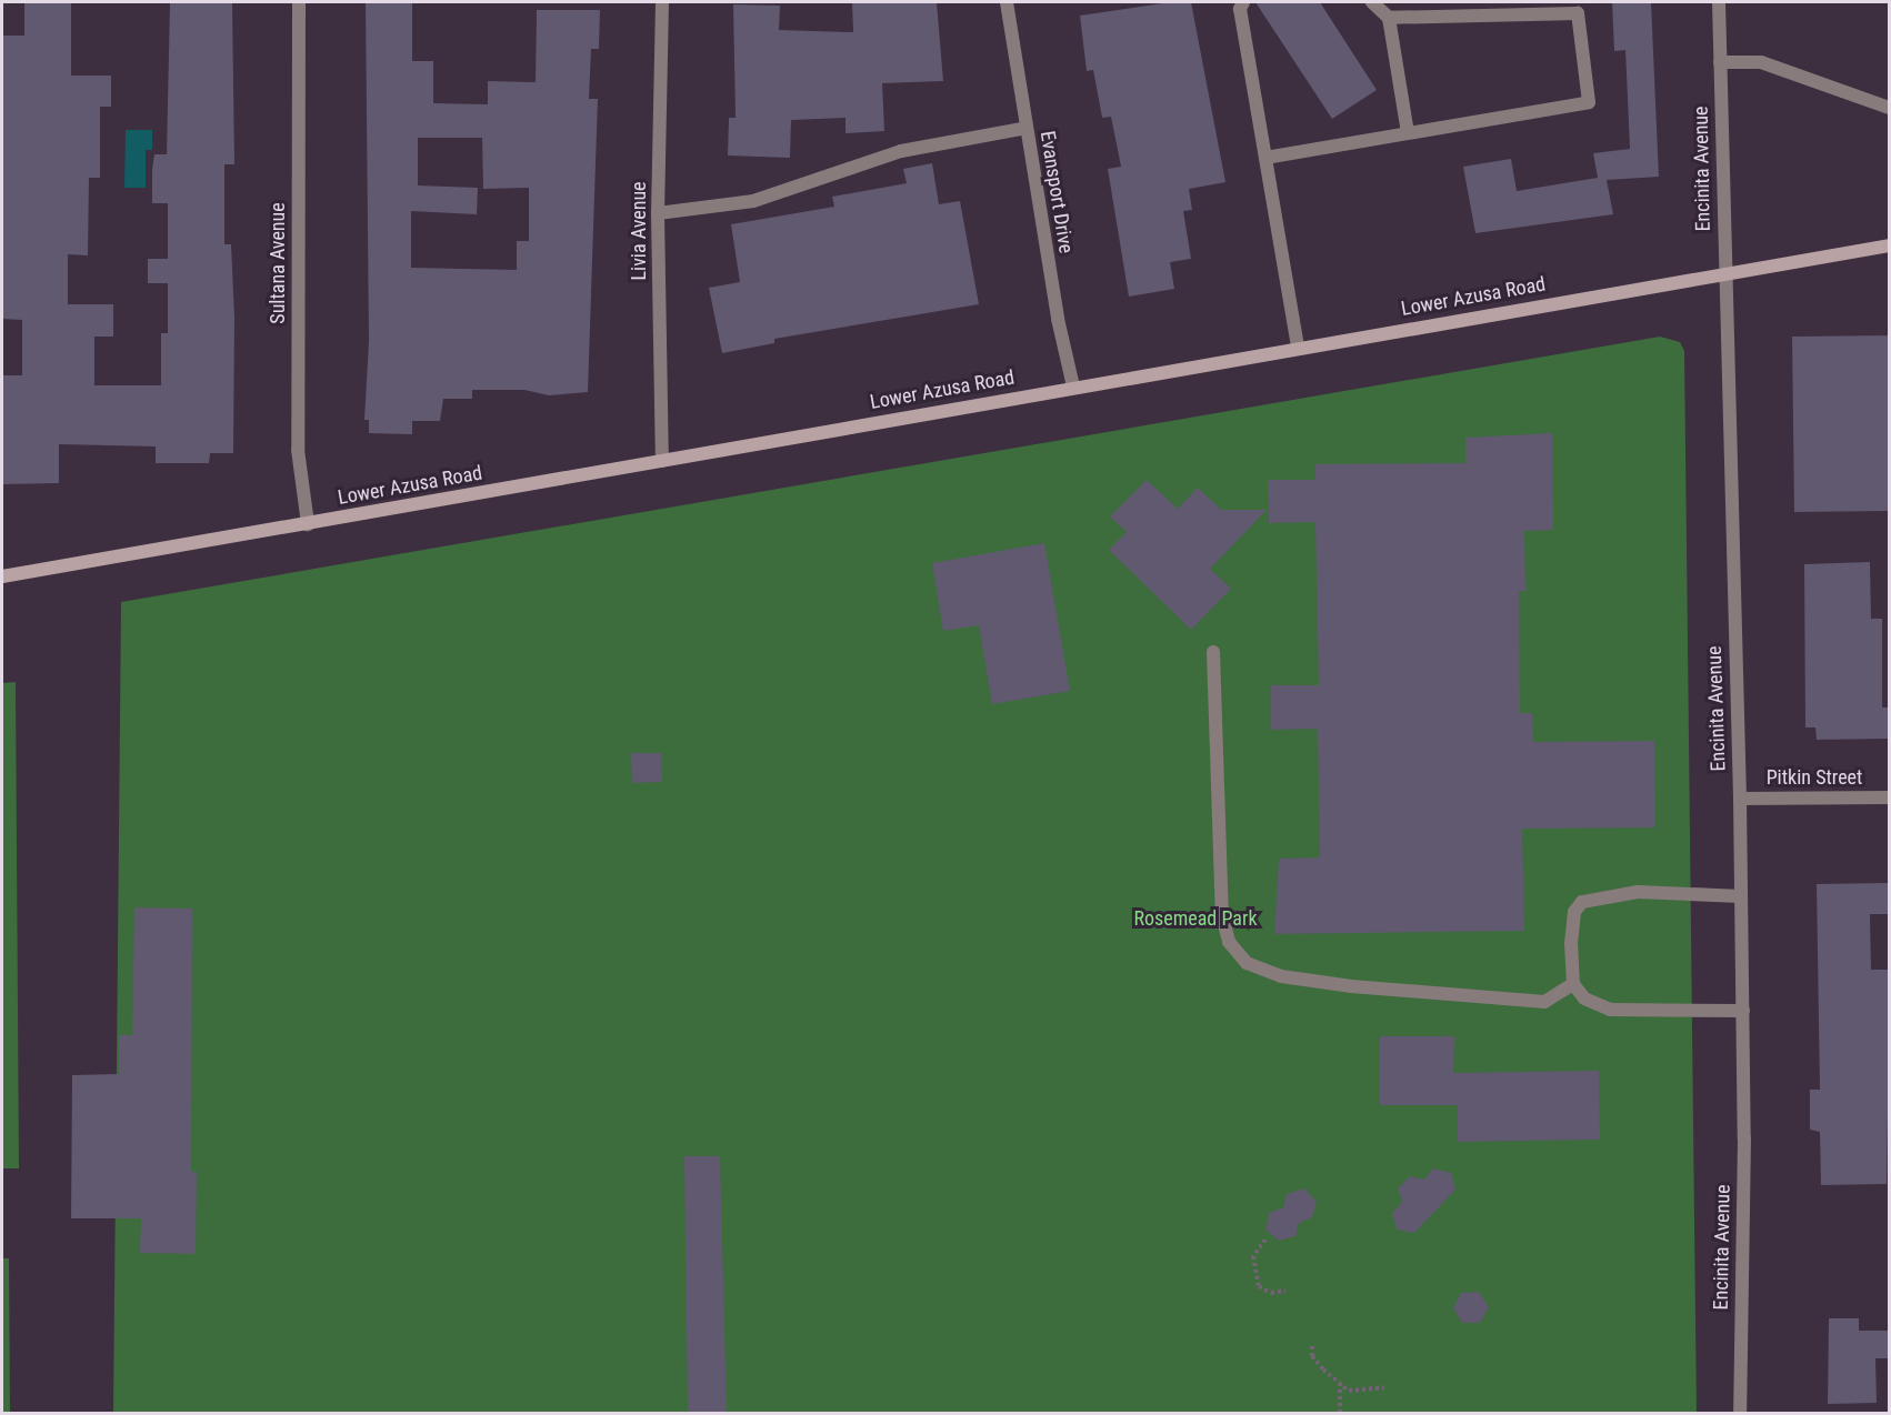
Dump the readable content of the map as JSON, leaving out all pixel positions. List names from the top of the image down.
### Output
{
  "streets": {
    "main road": ["Lower Azusa Road"],
    "street": [
      "Encinita Avenue",
      "Evansport Drive",
      "Livia Avenue",
      "Sultana Avenue",
      "Pitkin Street"
    ]
  },
  "crossings": [
    ["Encinita Avenue", "Lower Azusa Road"],
    ["Encinita Avenue", "Pitkin Street"],
    ["Evansport Drive", "Lower Azusa Road"],
    ["Livia Avenue", "Lower Azusa Road"],
    ["Sultana Avenue", "Lower Azusa Road"]
  ],
  "parks": ["Rosemead Park"]
}
